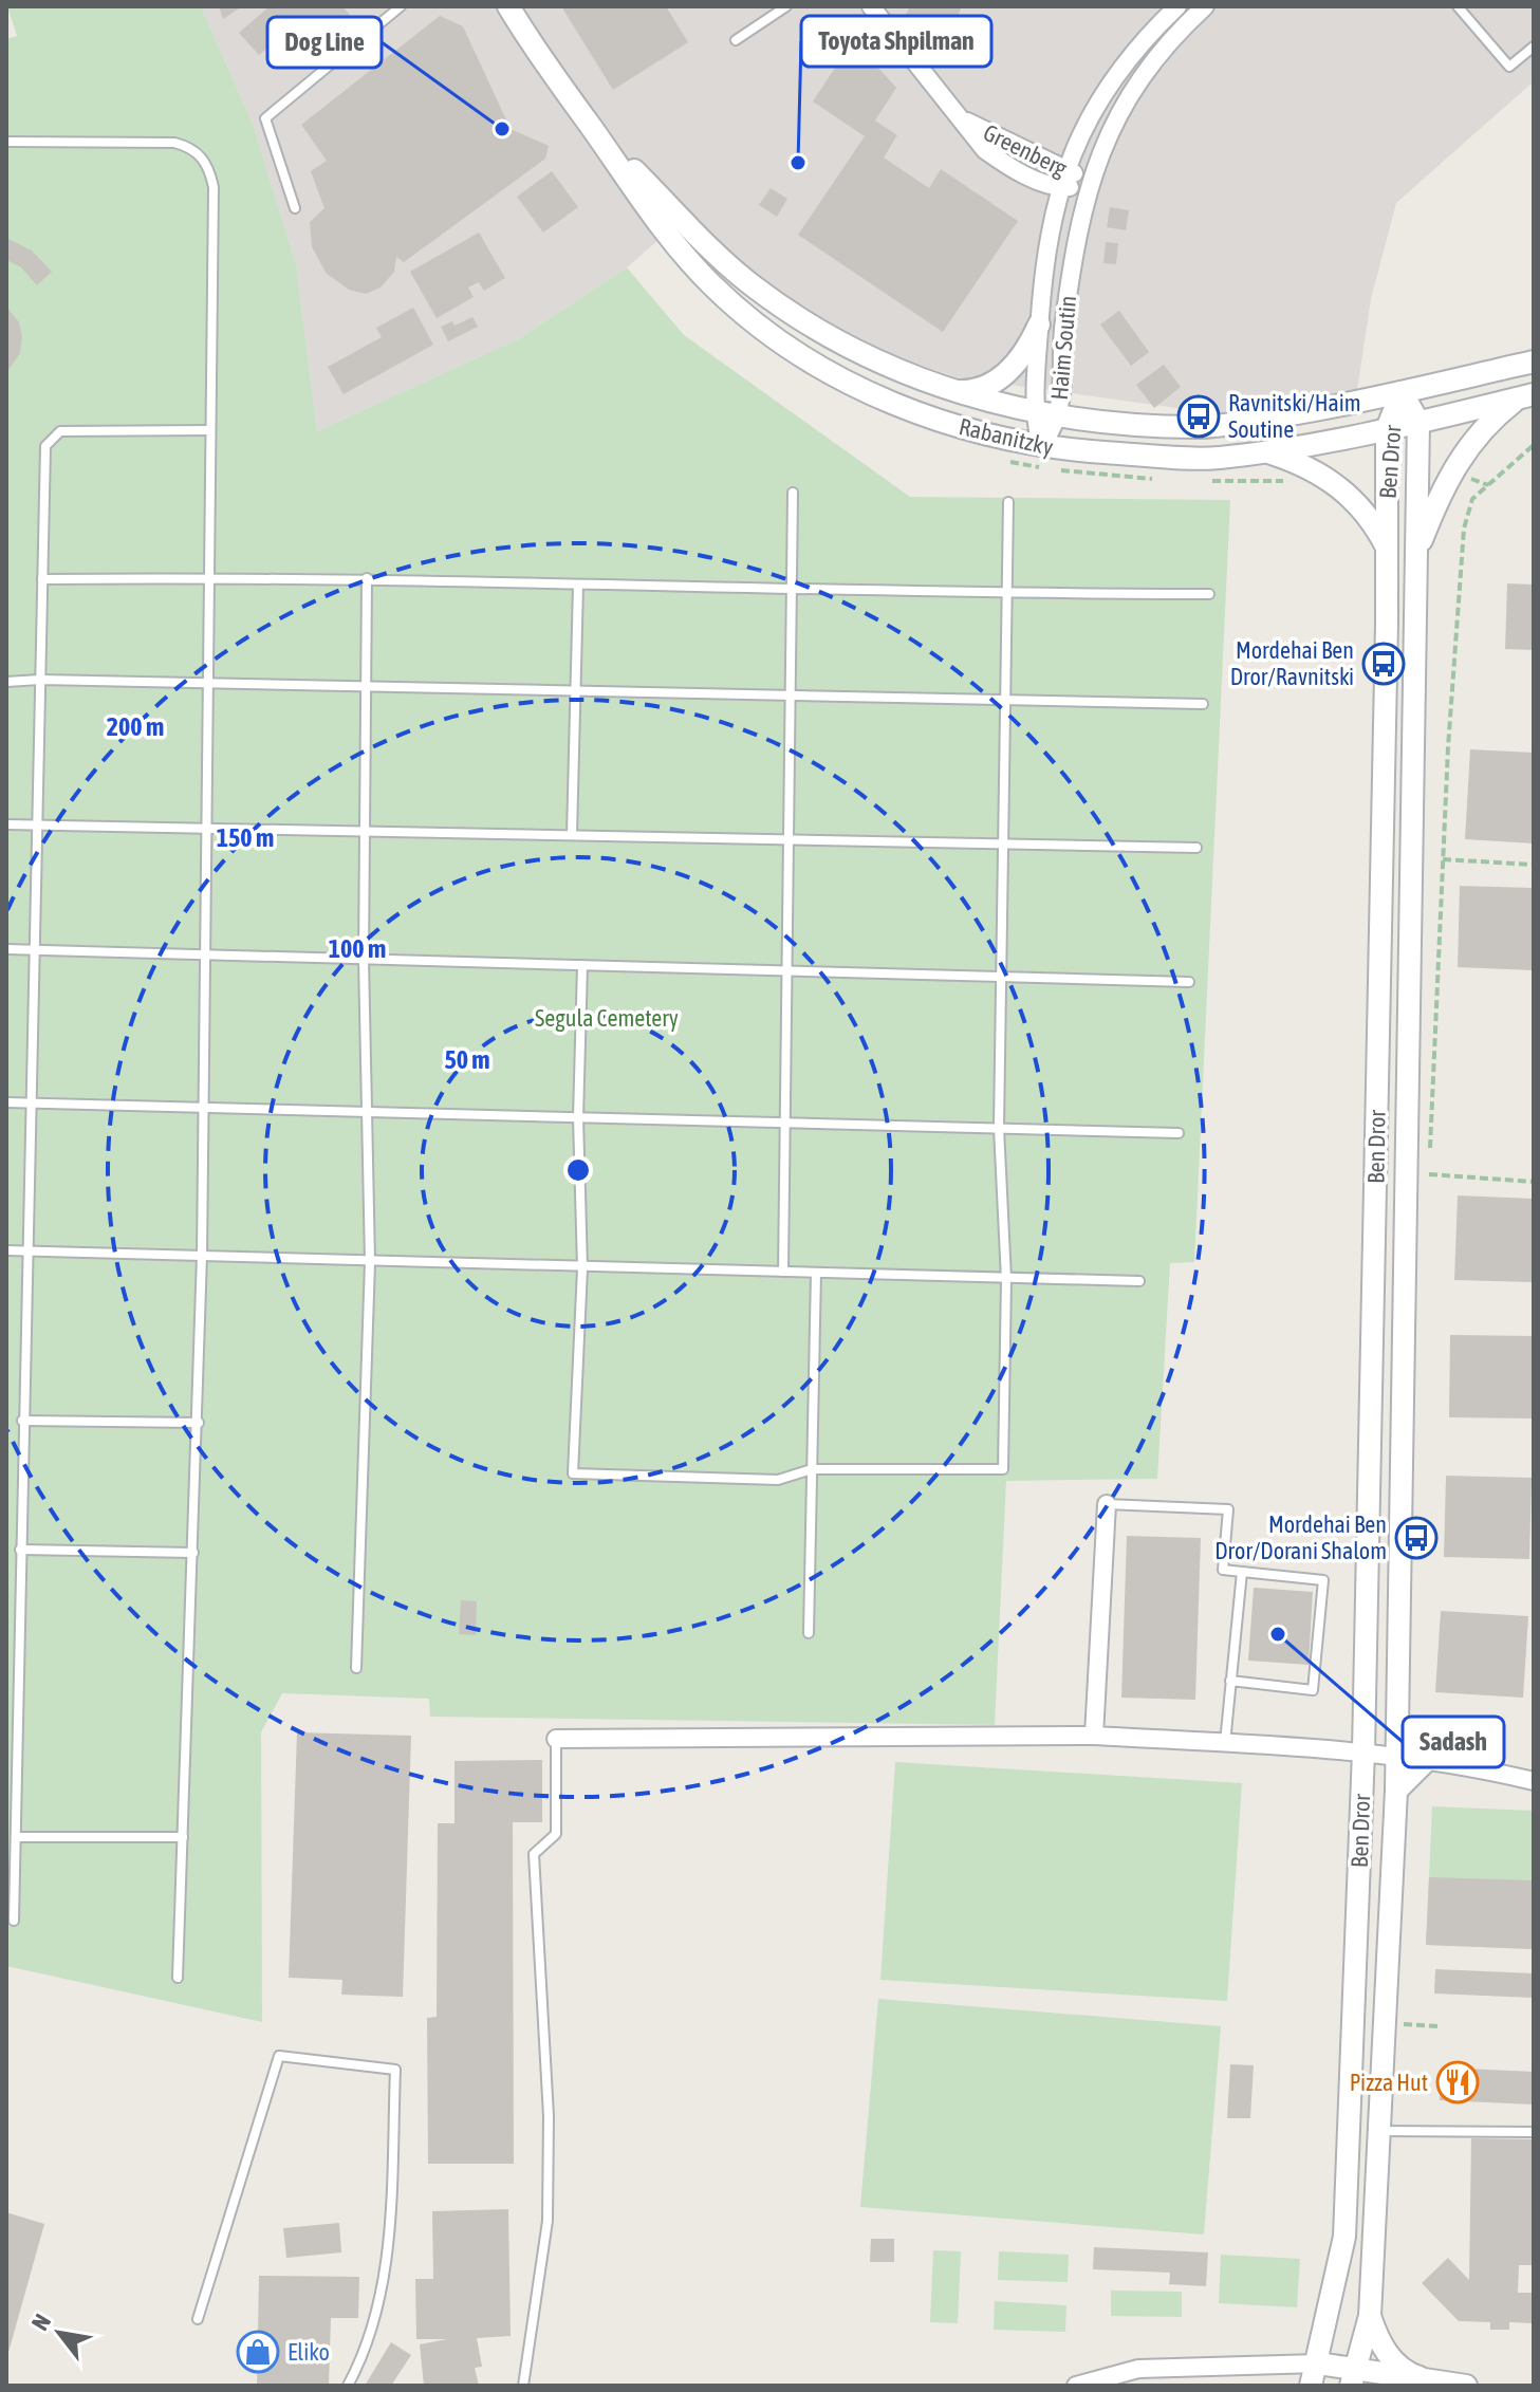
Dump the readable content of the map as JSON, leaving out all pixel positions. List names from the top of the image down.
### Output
{
  "streets": {
    "street": [
      "Greenberg",
      "Haim Soutin",
      "Rabanitzky",
      "Ben Dror"
    ]
  },
  "crossings": [
    ["Greenberg", "Haim Soutin"],
    ["Haim Soutin", "Rabanitzky"],
    ["Rabanitzky", "Ben Dror"]
  ],
  "parks": ["Segula Cemetery"],
  "places": {
    "other": ["Dog Line", "Toyota Shpilman", "Sadash"],
    "bus stop": ["Ravnitski/Haim Soutine", "Mordehai Ben Dror/Ravnitski", "Mordehai Ben Dror/Dorani Shalom"],
    "restaurant": ["Pizza Hut"],
    "shop": ["Eliko"]
  },
  "north": "top left",
  "rings": [
    "200 m",
    "150 m",
    "100 m",
    "50 m"
  ]
}
